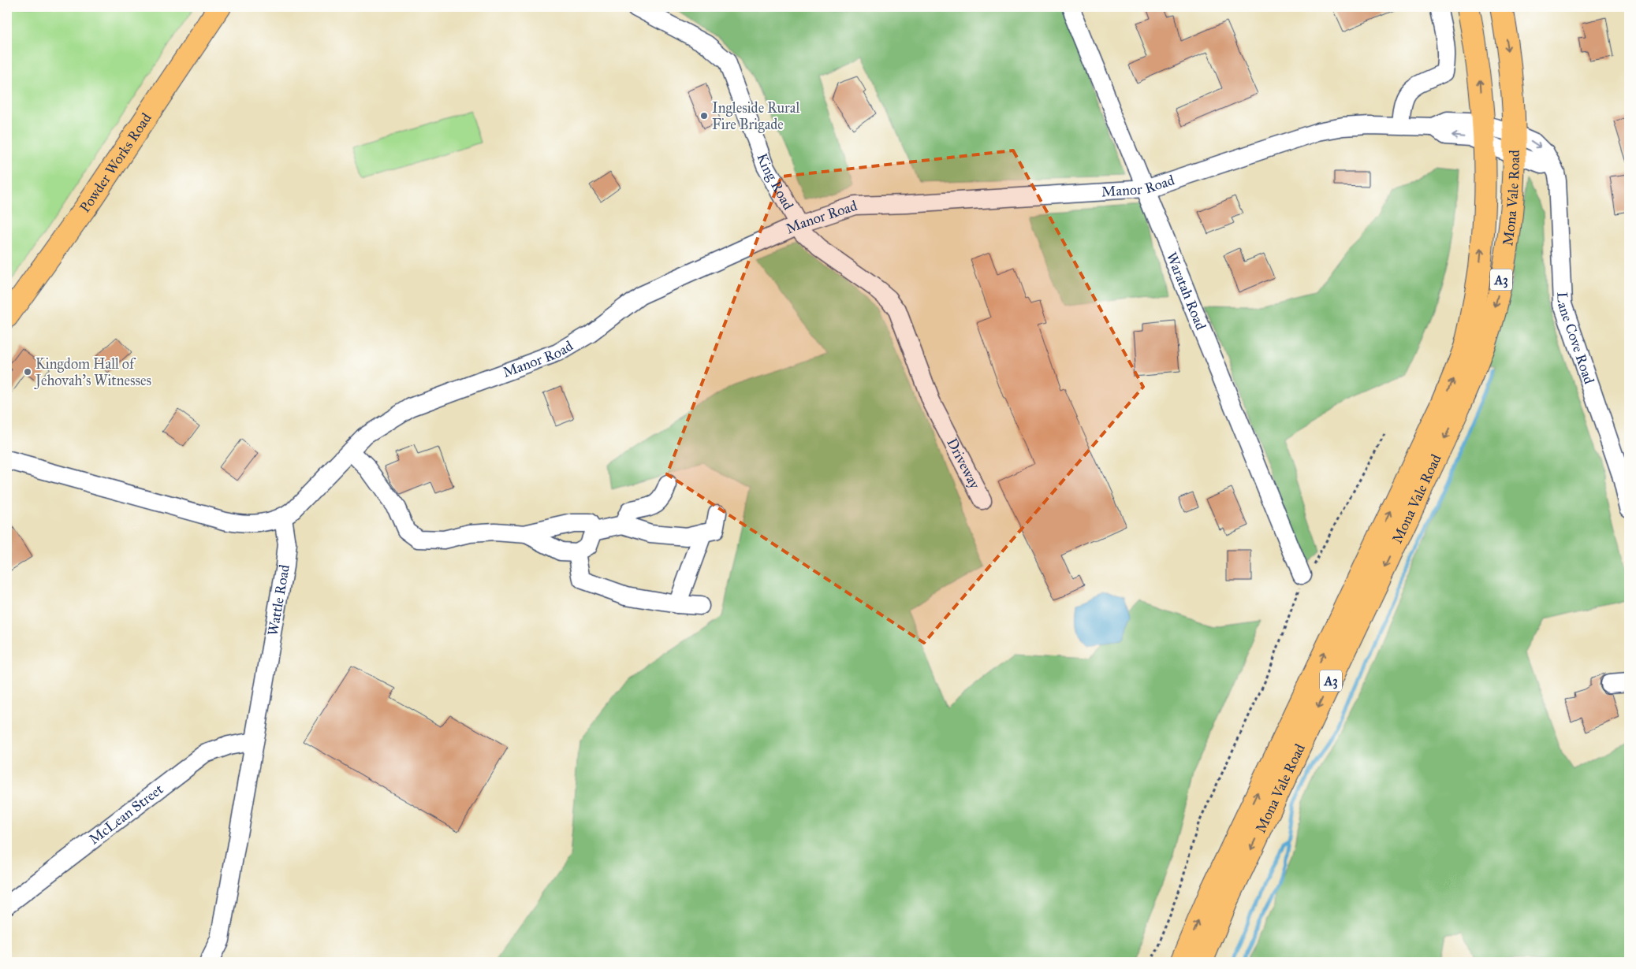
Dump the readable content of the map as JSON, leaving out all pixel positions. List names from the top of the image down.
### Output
{
  "streets": {
    "main road": ["Powder Works Road", "Mona Vale Road", "A3"],
    "street": [
      "King Road",
      "Manor Road",
      "Waratah Road",
      "Lane Cove Road",
      "Driveway",
      "Wattle Road",
      "McLean Street"
    ]
  },
  "crossings": [
    ["King Road", "Manor Road"],
    ["King Road", "Driveway"],
    ["Manor Road", "Mona Vale Road"],
    ["Manor Road", "Waratah Road"],
    ["Manor Road", "Lane Cove Road"],
    ["Manor Road", "Wattle Road"],
    ["Mona Vale Road", "Lane Cove Road"],
    ["Wattle Road", "McLean Street"]
  ],
  "places": ["Ingleside Rural Fire Brigade", "Kingdom Hall of Jehovah's Witnesses"]
}
